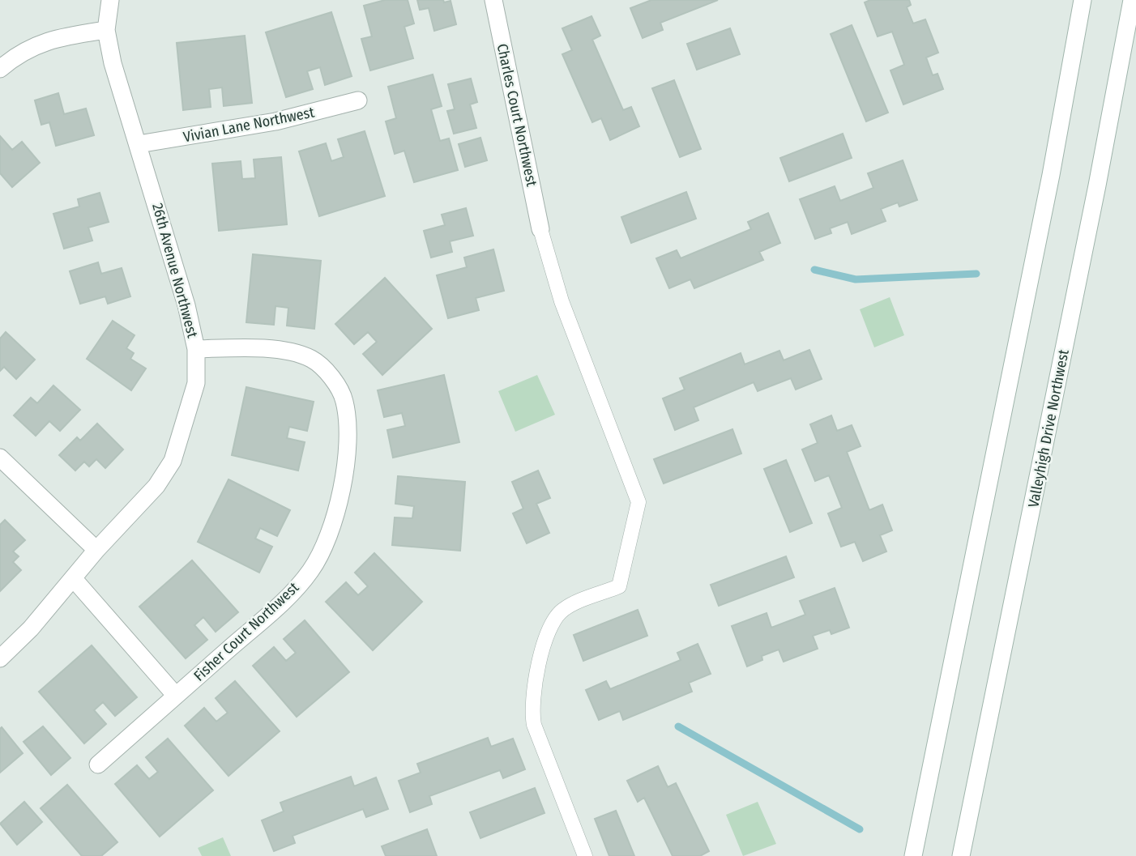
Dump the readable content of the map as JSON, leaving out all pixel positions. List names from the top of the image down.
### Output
{
  "streets": {
    "street": [
      "Charles Court Northwest",
      "Vivian Lane Northwest",
      "26th Avenue Northwest",
      "Valleyhigh Drive Northwest",
      "Fisher Court Northwest"
    ]
  },
  "crossings": [
    ["Vivian Lane Northwest", "26th Avenue Northwest"],
    ["26th Avenue Northwest", "Fisher Court Northwest"]
  ]
}
